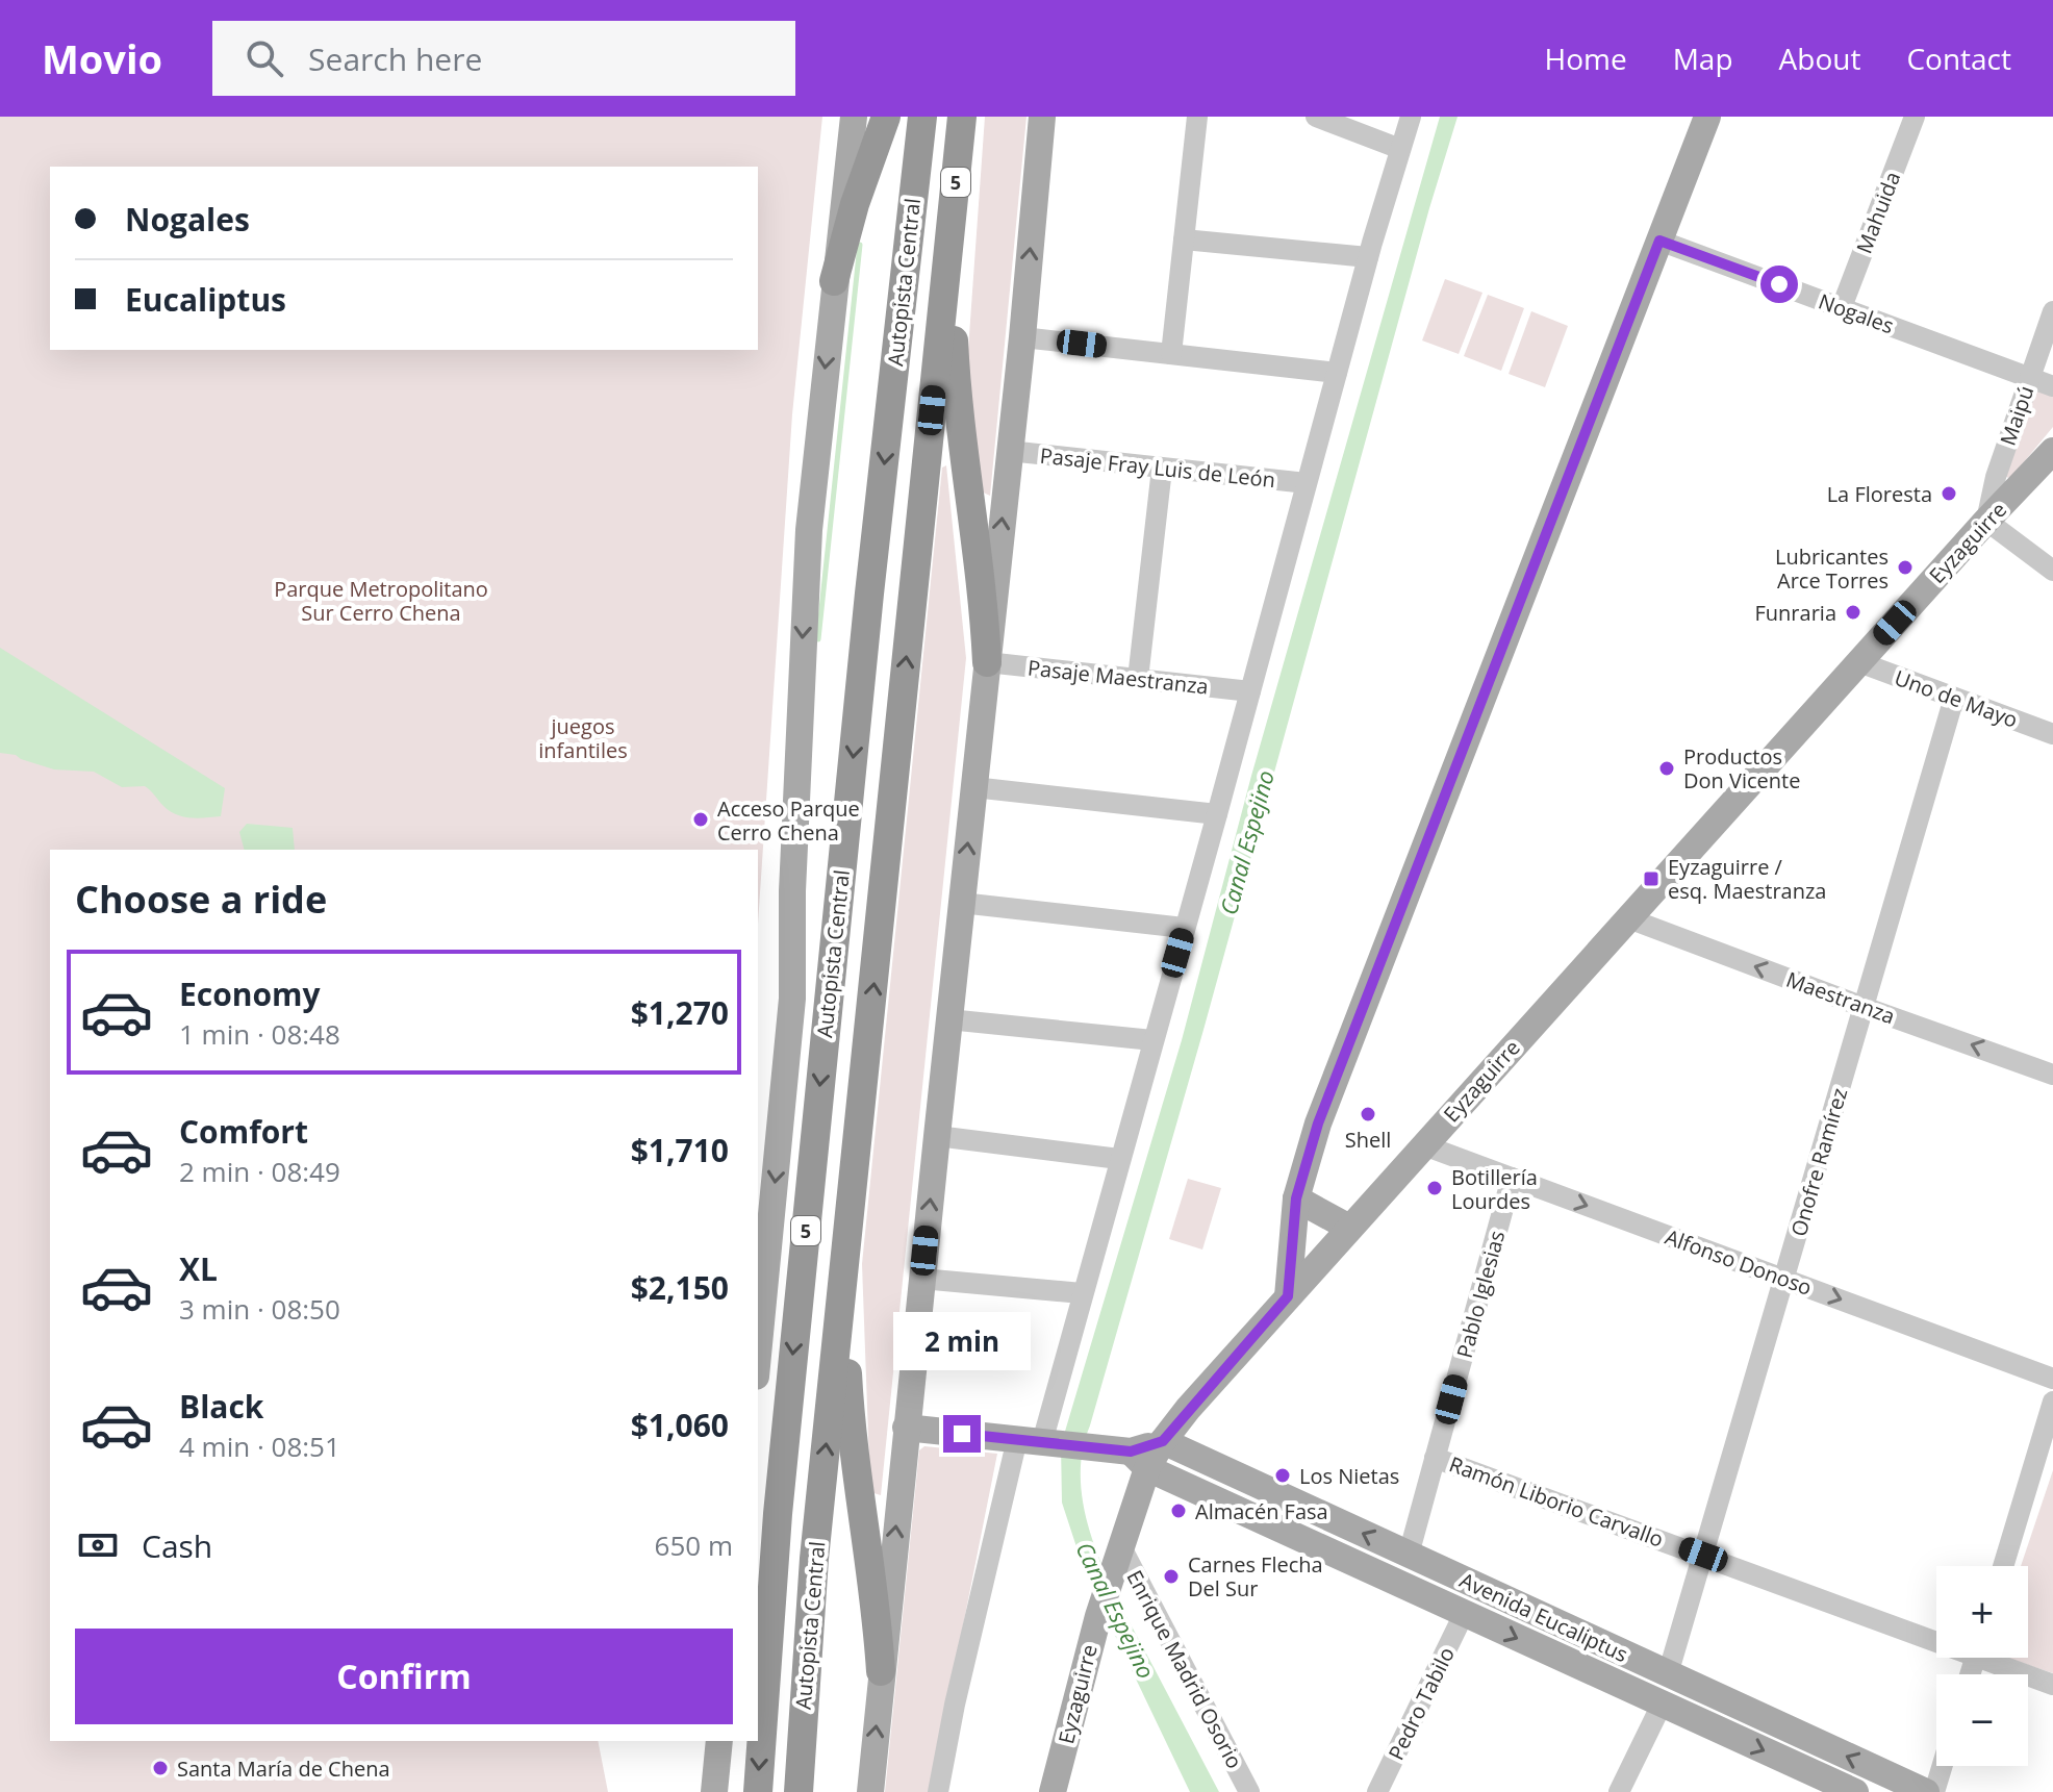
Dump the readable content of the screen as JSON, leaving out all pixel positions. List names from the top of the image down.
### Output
{
  "streets": {
    "highway": ["5", "Autopista Central"],
    "main road": ["Eyzaguirre", "Avenida Eucaliptus"],
    "street": [
      "Mahuida",
      "Nogales",
      "Maipú",
      "Pasaje Fray Luis de León",
      "Pasaje Maestranza",
      "Uno de Mayo",
      "Maestranza",
      "Onofre Ramírez",
      "Alfonso Donoso",
      "Pablo Iglesias",
      "Ramón Liborio Carvallo",
      "Enrique Madrid Osorio",
      "Pedro Tabilo"
    ]
  },
  "crossings": [
    ["Mahuida", "Nogales"],
    ["Nogales", "Maipú"],
    ["Maipú", "Eyzaguirre"],
    ["Eyzaguirre", "Uno de Mayo"],
    ["Eyzaguirre", "Maestranza"],
    ["Eyzaguirre", "Alfonso Donoso"],
    ["Eyzaguirre", "Avenida Eucaliptus"],
    ["Eyzaguirre", "Enrique Madrid Osorio"],
    ["Uno de Mayo", "Onofre Ramírez"],
    ["Maestranza", "Onofre Ramírez"],
    ["Onofre Ramírez", "Alfonso Donoso"],
    ["Onofre Ramírez", "Ramón Liborio Carvallo"],
    ["Onofre Ramírez", "Avenida Eucaliptus"],
    ["Alfonso Donoso", "Pablo Iglesias"],
    ["Pablo Iglesias", "Ramón Liborio Carvallo"],
    ["Pablo Iglesias", "Avenida Eucaliptus"],
    ["Avenida Eucaliptus", "Pedro Tabilo"]
  ],
  "one_way": ["Maestranza", "Alfonso Donoso"],
  "water": ["Canal Espejino"],
  "parks": ["Parque Metropolitano Sur Cerro Chena", "juegos infantiles"],
  "places": {
    "other": [
      "La Floresta",
      "Lubricantes Arce Torres",
      "Funraria",
      "Productos Don Vicente",
      "Acceso Parque Cerro Chena",
      "Shell",
      "Botillería Lourdes",
      "Los Nietas",
      "Almacén Fasa",
      "Carnes Flecha Del Sur",
      "Santa María de Chena"
    ],
    "transit": ["Eyzaguirre / esq. Maestranza"]
  },
  "page": {
    "header": "Movio",
    "search": "Search here",
    "nav": [
      "Home",
      "Map",
      "About",
      "Contact"
    ],
    "banner": ["Nogales", "Eucaliptus"],
    "heading": "Choose a ride",
    "list": [
      {
        "name": "Economy",
        "note": "1 min · 08:48",
        "value": "$1,270"
      },
      {
        "name": "Comfort",
        "note": "2 min · 08:49",
        "value": "$1,710"
      },
      {
        "name": "XL",
        "note": "3 min · 08:50",
        "value": "$2,150"
      },
      {
        "name": "Black",
        "note": "4 min · 08:51",
        "value": "$1,060"
      }
    ],
    "bubble": "2 min",
    "pay": ["Cash", "650 m"],
    "map_buttons": ["+", "−"],
    "buttons": "Confirm"
  }
}
